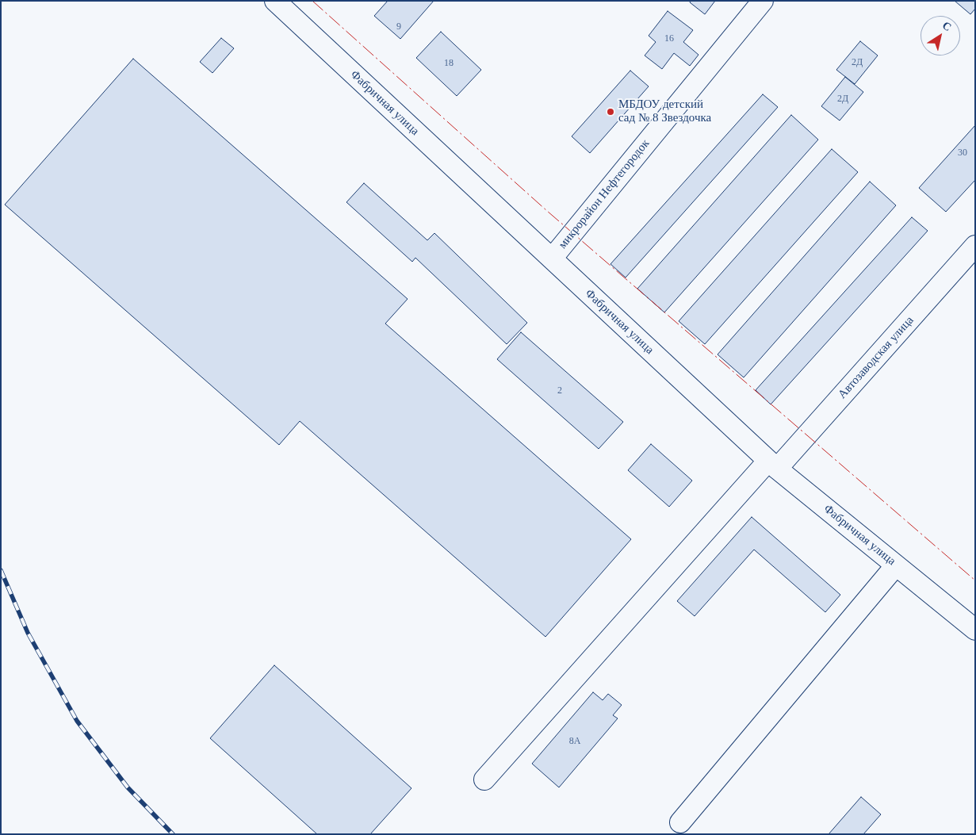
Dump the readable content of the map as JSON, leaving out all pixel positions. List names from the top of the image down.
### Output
{
  "streets": {
    "street": ["Фабричная улица", "микрорайон Нефтегородок", "Автозаводская улица"]
  },
  "crossings": [
    ["Фабричная улица", "микрорайон Нефтегородок"],
    ["Фабричная улица", "Автозаводская улица"]
  ],
  "places": ["МБДОУ детский сад № 8 Звездочка"],
  "house_numbers": [
    "9",
    "16",
    "2Д",
    "18",
    "2Д",
    "30",
    "2",
    "8А"
  ],
  "north": "top right"
}
